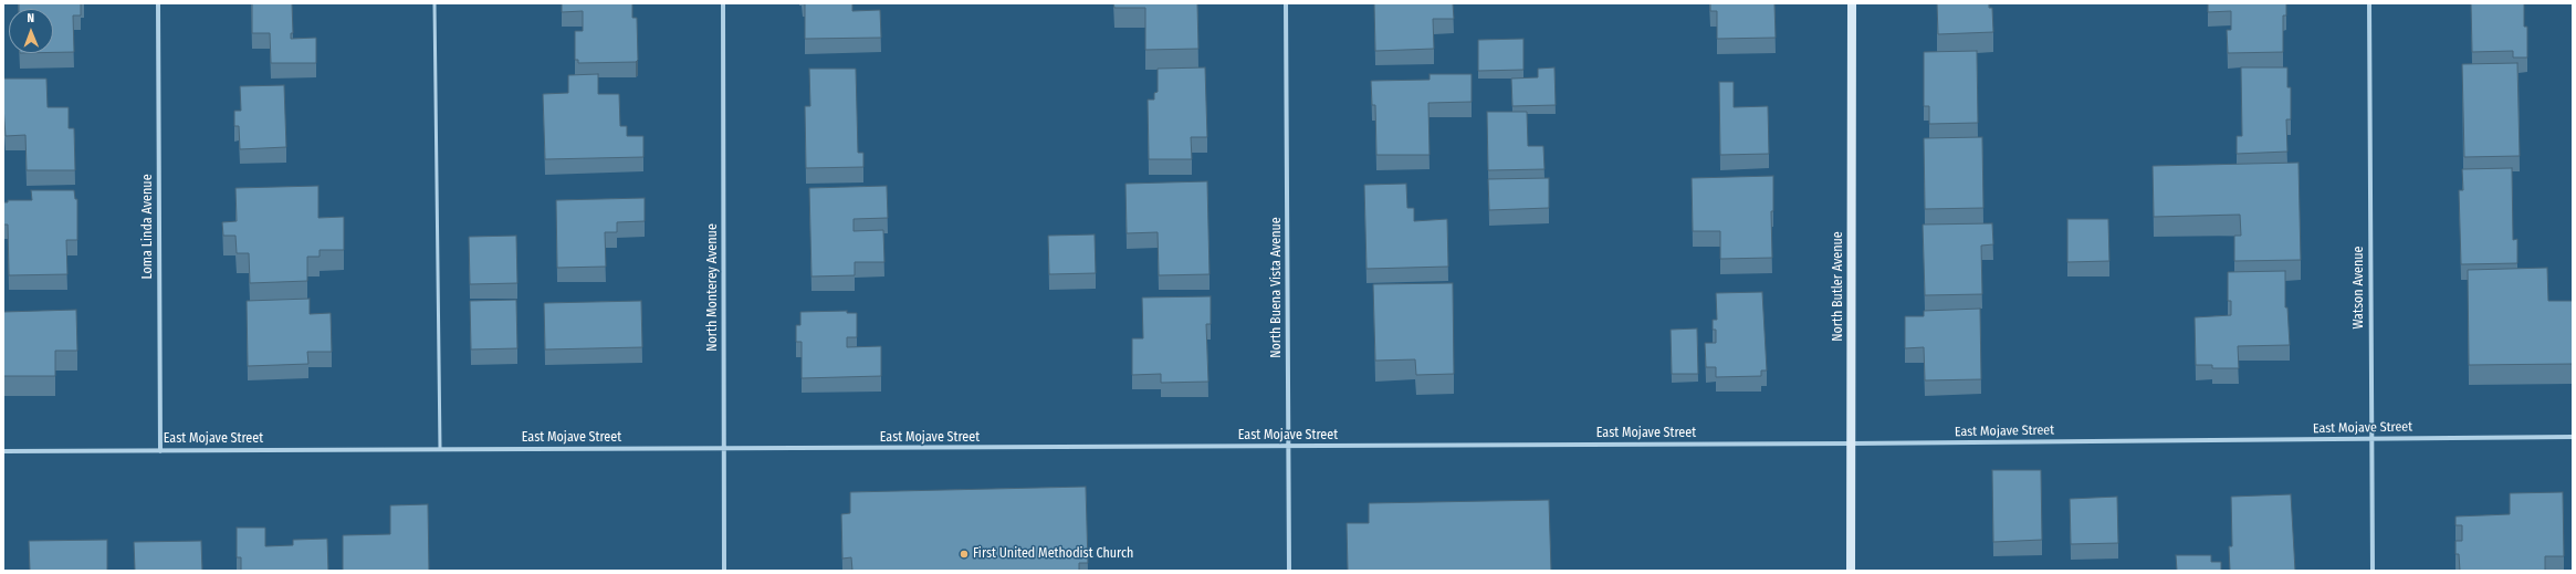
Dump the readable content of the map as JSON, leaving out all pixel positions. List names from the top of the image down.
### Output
{
  "streets": {
    "main road": ["North Butler Avenue"],
    "street": [
      "Loma Linda Avenue",
      "North Monterey Avenue",
      "North Buena Vista Avenue",
      "Watson Avenue",
      "East Mojave Street"
    ]
  },
  "crossings": [
    ["Loma Linda Avenue", "East Mojave Street"],
    ["North Butler Avenue", "East Mojave Street"],
    ["North Monterey Avenue", "East Mojave Street"],
    ["North Buena Vista Avenue", "East Mojave Street"],
    ["Watson Avenue", "East Mojave Street"]
  ],
  "places": ["First United Methodist Church"],
  "north": "top"
}
